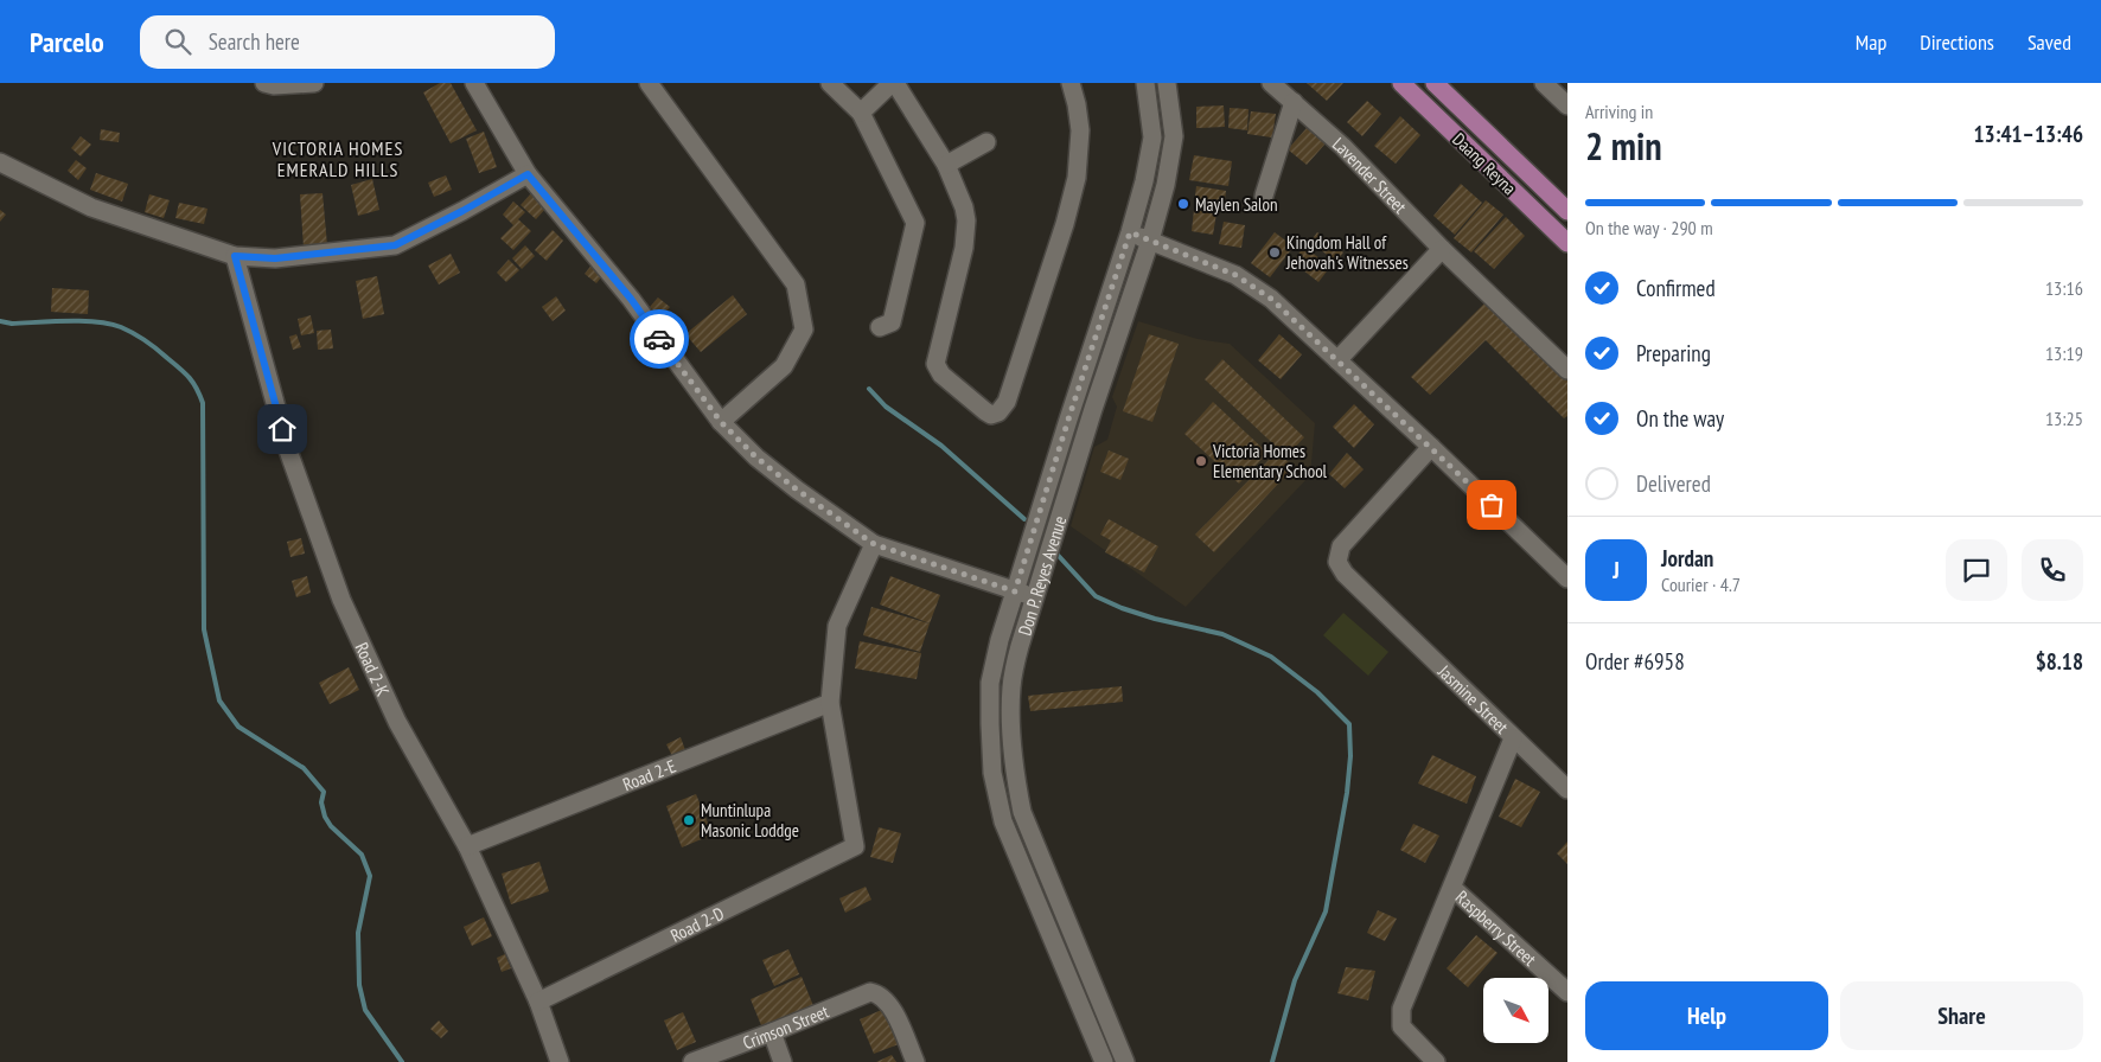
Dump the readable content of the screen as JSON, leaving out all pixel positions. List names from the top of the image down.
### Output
{
  "streets": {
    "main road": ["Daang Reyna"],
    "street": [
      "Lavender Street",
      "Don P. Reyes Avenue",
      "Road 2-K",
      "Jasmine Street",
      "Road 2-E",
      "Road 2-D",
      "Raspberry Street",
      "Crimson Street"
    ]
  },
  "crossings": [
    ["Road 2-K", "Road 2-E"],
    ["Road 2-K", "Road 2-D"],
    ["Jasmine Street", "Raspberry Street"],
    ["Road 2-E", "Road 2-D"]
  ],
  "districts": ["VICTORIA HOMES EMERALD HILLS"],
  "places": [
    "Maylen Salon",
    "Kingdom Hall of Jehovah's Witnesses",
    "Victoria Homes Elementary School",
    "Muntinlupa Masonic Loddge"
  ],
  "north": "bottom right",
  "page": {
    "header": "Parcelo",
    "search": "Search here",
    "nav": ["Map", "Directions", "Saved"],
    "heading": ["2 min", "Arriving in", "13:41–13:46"],
    "panel": [
      "Jordan",
      "Courier · 4.7",
      "Order #6958",
      "$8.18"
    ],
    "bar": "On the way · 290 m",
    "list": [
      ["Confirmed", "13:16"],
      ["Preparing", "13:19"],
      ["On the way", "13:25"],
      "Delivered"
    ],
    "round": "J",
    "buttons": ["Help", "Share"]
  }
}
